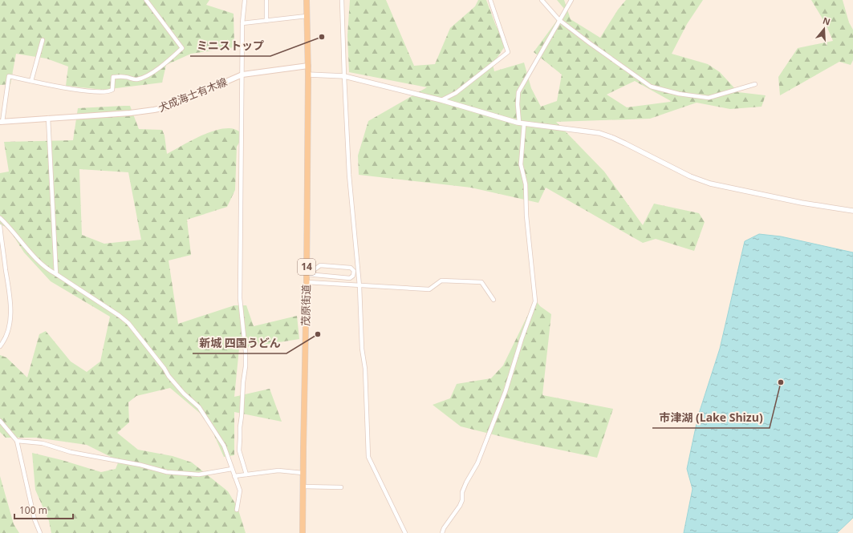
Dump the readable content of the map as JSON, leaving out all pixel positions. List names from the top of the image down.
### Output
{
  "streets": {
    "main road": ["犬成海士有木線", "14", "茂原街道"]
  },
  "crossings": [
    ["犬成海士有木線", "茂原街道"]
  ],
  "places": ["ミニストップ", "新城 四国うどん", "市津湖 (Lake Shizu)"],
  "scale_bar": "100 m",
  "north": "top"
}
